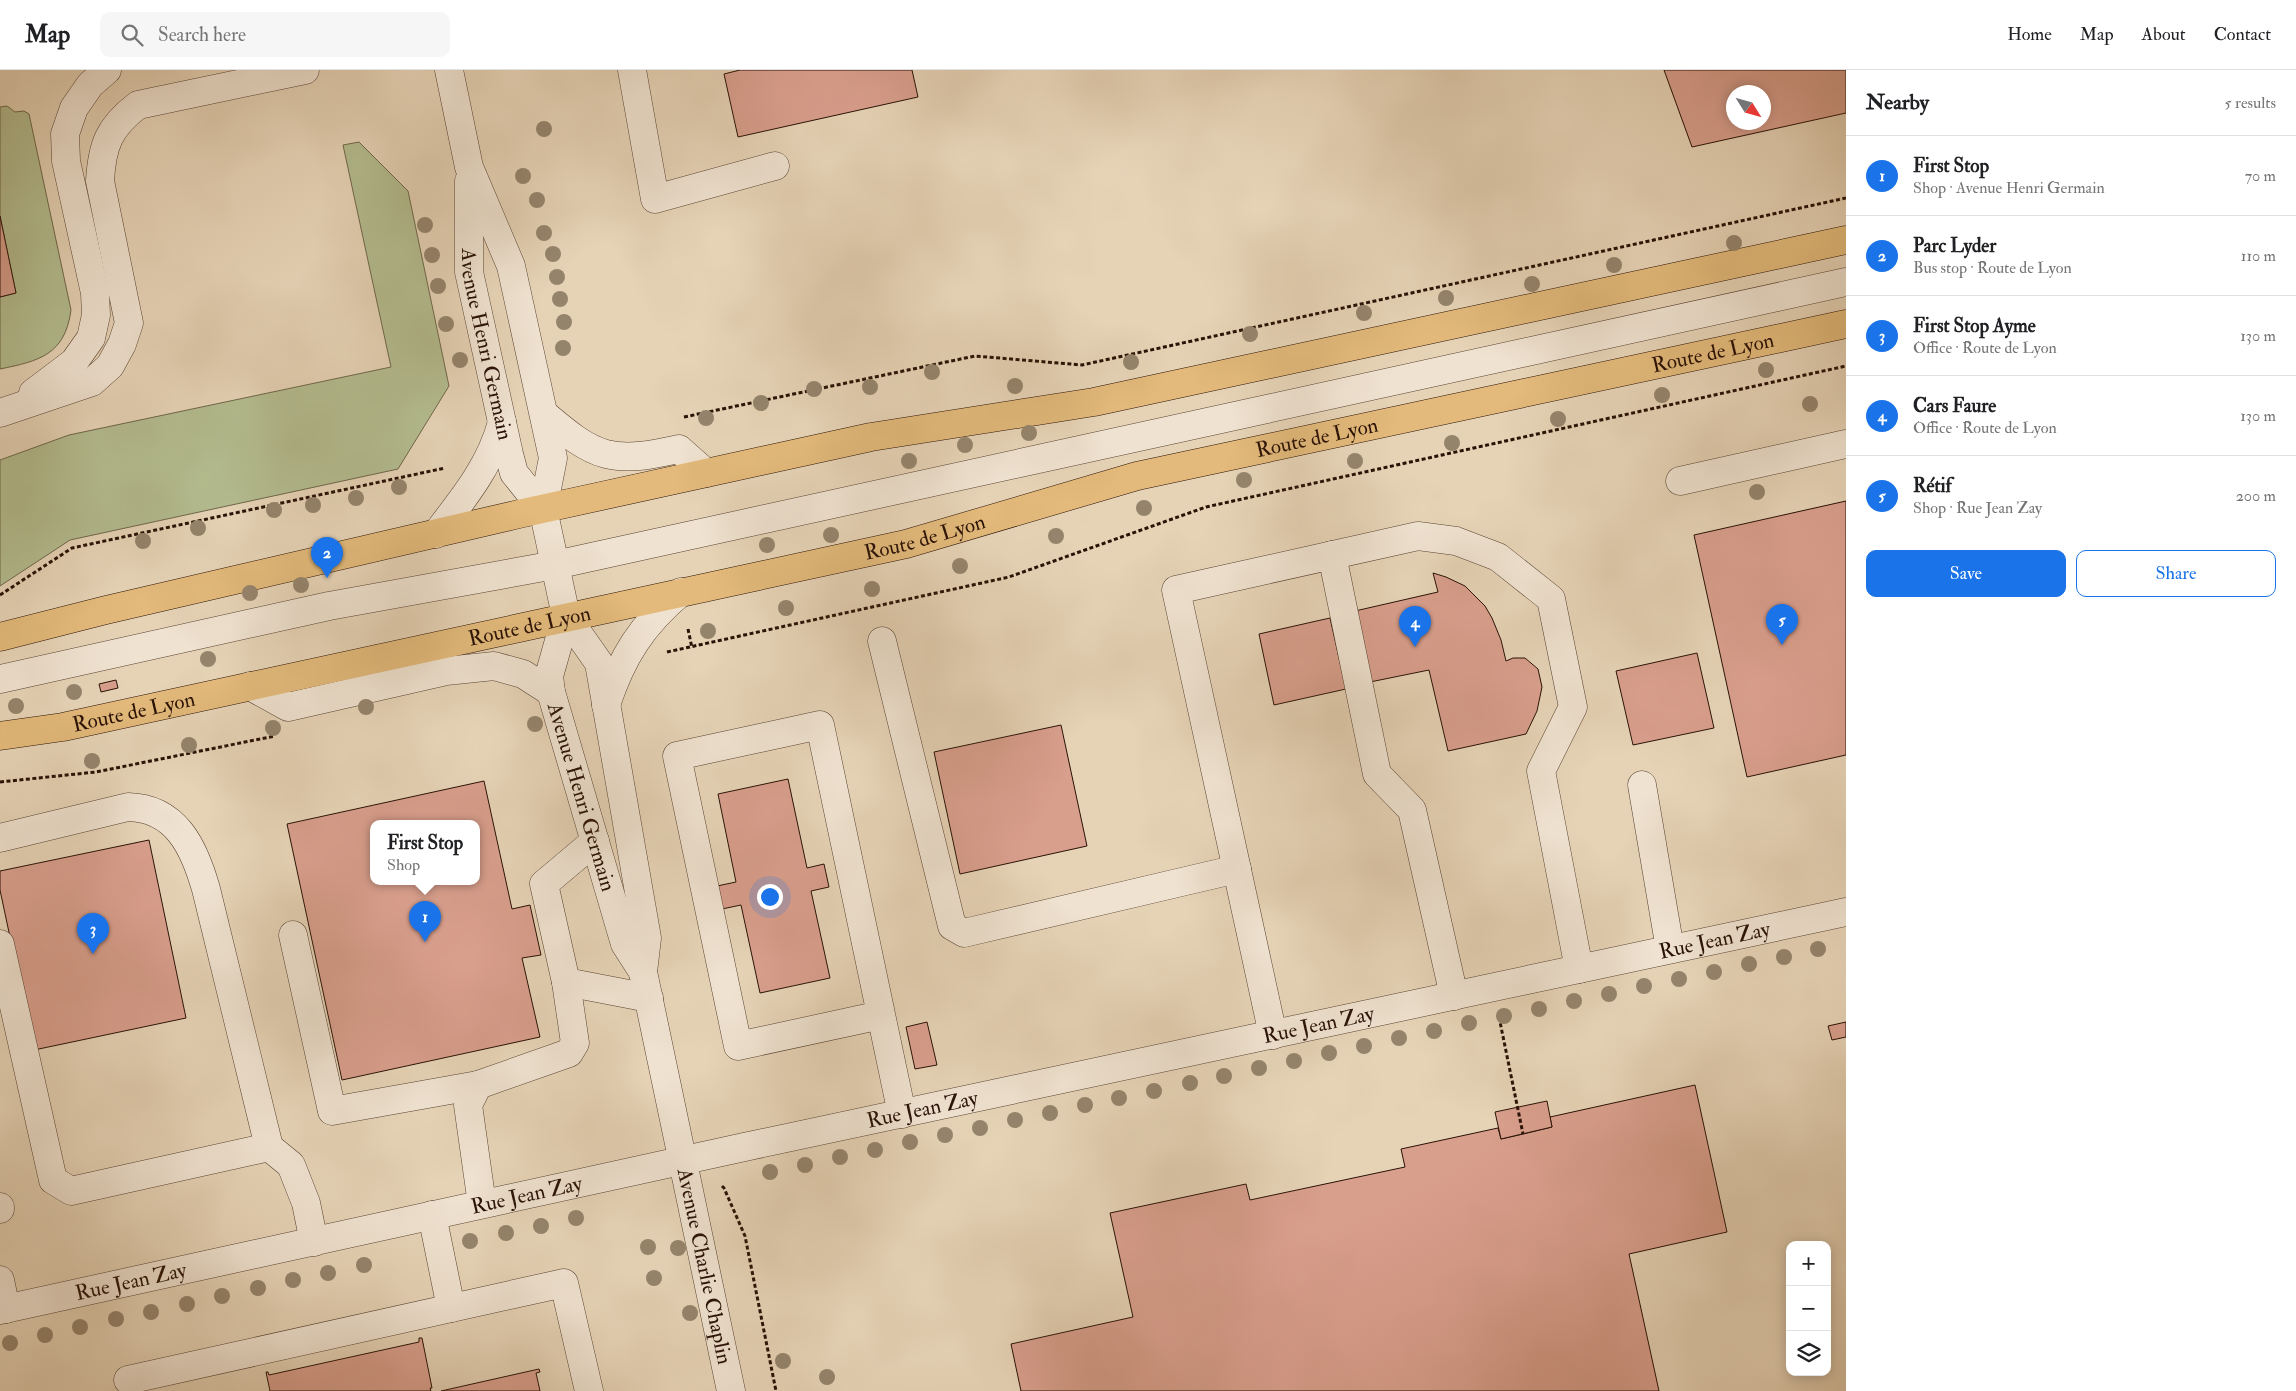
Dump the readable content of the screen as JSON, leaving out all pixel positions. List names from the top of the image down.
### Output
{
  "streets": {
    "main road": ["Route de Lyon"],
    "street": ["Avenue Henri Germain", "Rue Jean Zay", "Avenue Charlie Chaplin"]
  },
  "crossings": [
    ["Avenue Henri Germain", "Route de Lyon"],
    ["Avenue Henri Germain", "Rue Jean Zay"],
    ["Avenue Henri Germain", "Avenue Charlie Chaplin"],
    ["Rue Jean Zay", "Avenue Charlie Chaplin"]
  ],
  "north": "bottom right",
  "page": {
    "header": "Map",
    "search": "Search here",
    "nav": [
      "Home",
      "Map",
      "About",
      "Contact"
    ],
    "heading": ["Nearby", "5 results"],
    "list": [
      {
        "mark": "1",
        "name": "First Stop",
        "note": "Shop · Avenue Henri Germain",
        "value": "70 m"
      },
      {
        "mark": "2",
        "name": "Parc Lyder",
        "note": "Bus stop · Route de Lyon",
        "value": "110 m"
      },
      {
        "mark": "3",
        "name": "First Stop Ayme",
        "note": "Office · Route de Lyon",
        "value": "130 m"
      },
      {
        "mark": "4",
        "name": "Cars Faure",
        "note": "Office · Route de Lyon",
        "value": "130 m"
      },
      {
        "mark": "5",
        "name": "Rétif",
        "note": "Shop · Rue Jean Zay",
        "value": "200 m"
      }
    ],
    "buttons": ["Save", "Share"],
    "pins": [
      "2",
      "5",
      "4",
      "1",
      "3"
    ],
    "popup": ["First Stop", "Shop"],
    "map_buttons": ["+", "−"]
  }
}
